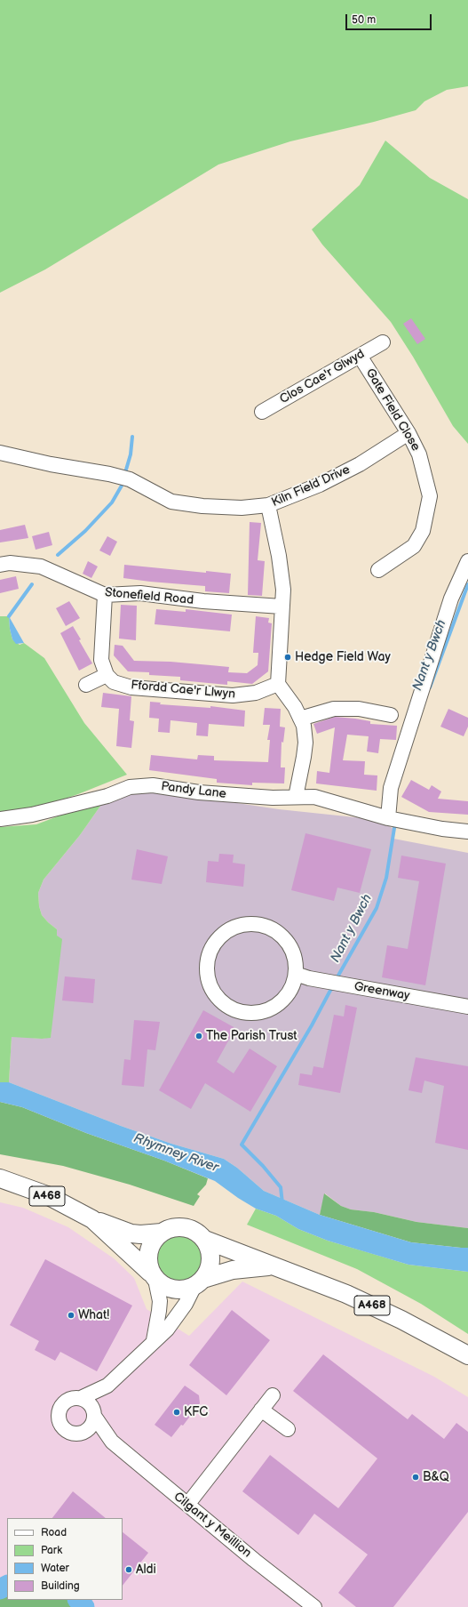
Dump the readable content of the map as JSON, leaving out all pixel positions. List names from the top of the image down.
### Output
{
  "streets": {
    "main road": ["A468"],
    "street": [
      "Clos Cae'r Glwyd",
      "Gate Field Close",
      "Kiln Field Drive",
      "Stonefield Road",
      "Ffordd Cae'r Llwyn",
      "Pandy Lane",
      "Greenway",
      "Cilgant y Meillion"
    ]
  },
  "crossings": [
    ["Clos Cae'r Glwyd", "Gate Field Close"],
    ["Gate Field Close", "Kiln Field Drive"]
  ],
  "water": ["Nant y Bwch", "Rhymney River"],
  "places": [
    "Hedge Field Way",
    "The Parish Trust",
    "What!",
    "KFC",
    "B&Q",
    "Aldi"
  ],
  "legend": [
    "Road",
    "Park",
    "Water",
    "Building"
  ],
  "scale_bar": "50 m"
}
